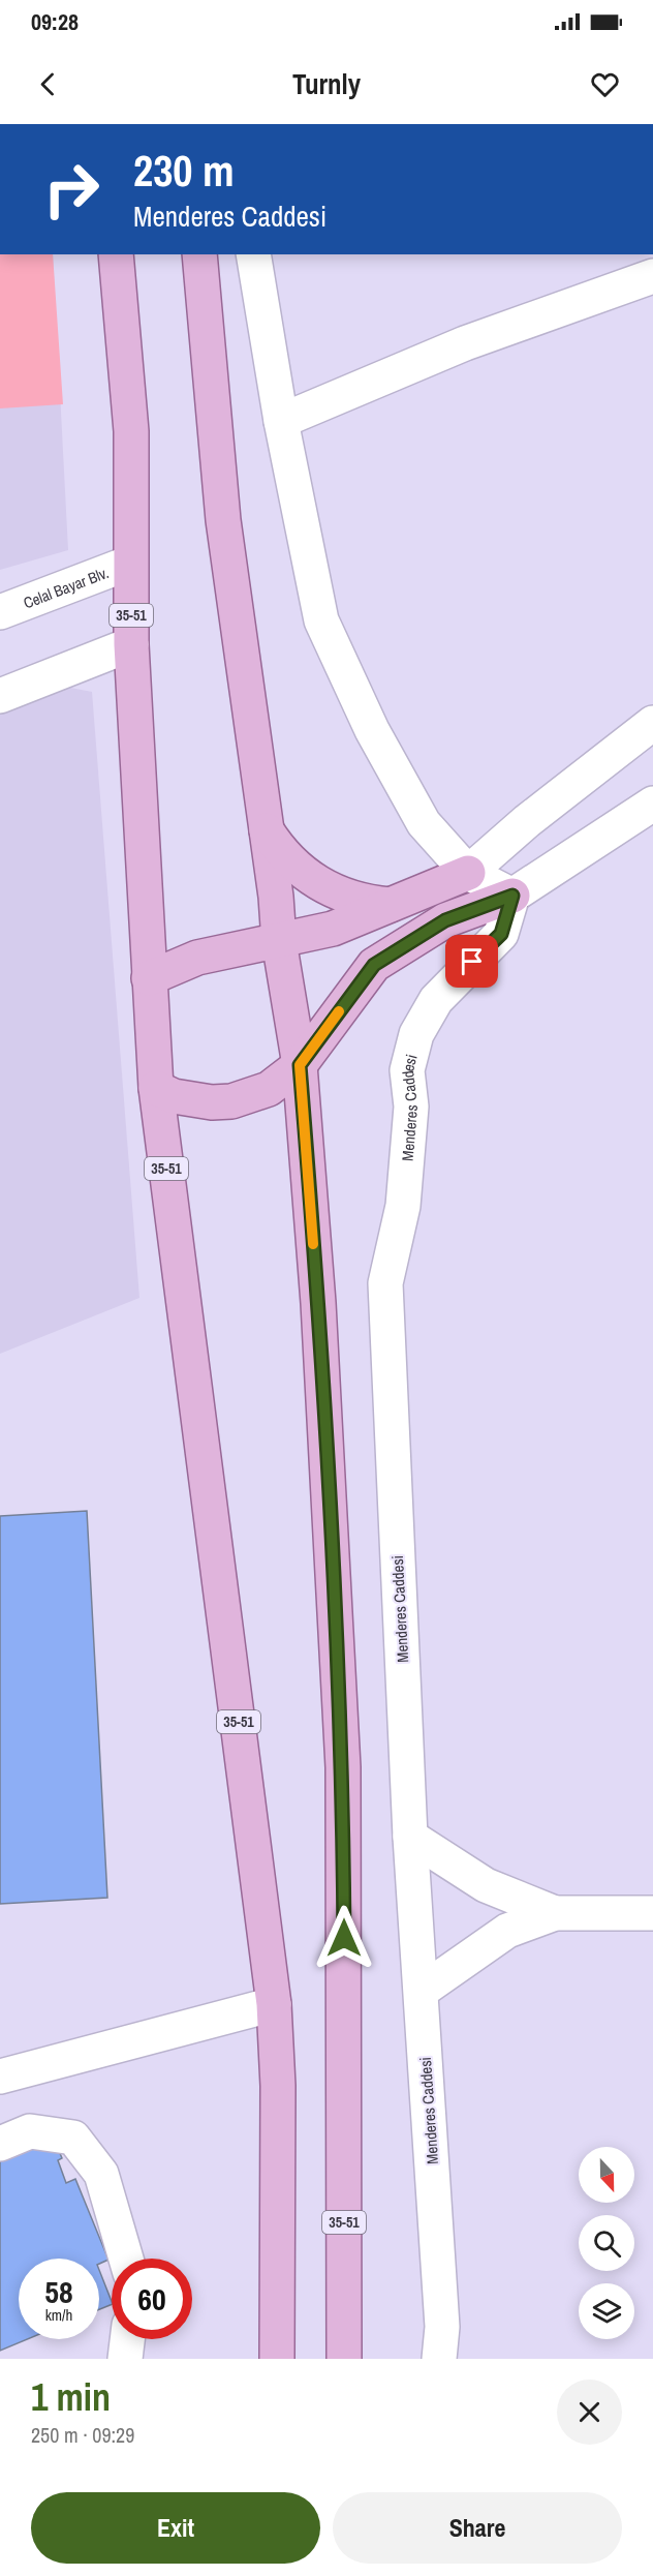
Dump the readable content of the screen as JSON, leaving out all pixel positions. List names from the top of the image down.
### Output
{
  "streets": {
    "main road": ["35-51"],
    "street": ["Celal Bayar Blv.", "Menderes Caddesi"]
  },
  "crossings": [
    ["Celal Bayar Blv.", "35-51"]
  ],
  "north": "bottom",
  "page": {
    "status": "09:28",
    "header": "Turnly",
    "turn": ["230 m", "Menderes Caddesi"],
    "speed": "58 km/h",
    "limit": "60",
    "heading": ["1 min", "250 m · 09:29"],
    "buttons": ["Exit", "Share"]
  }
}
